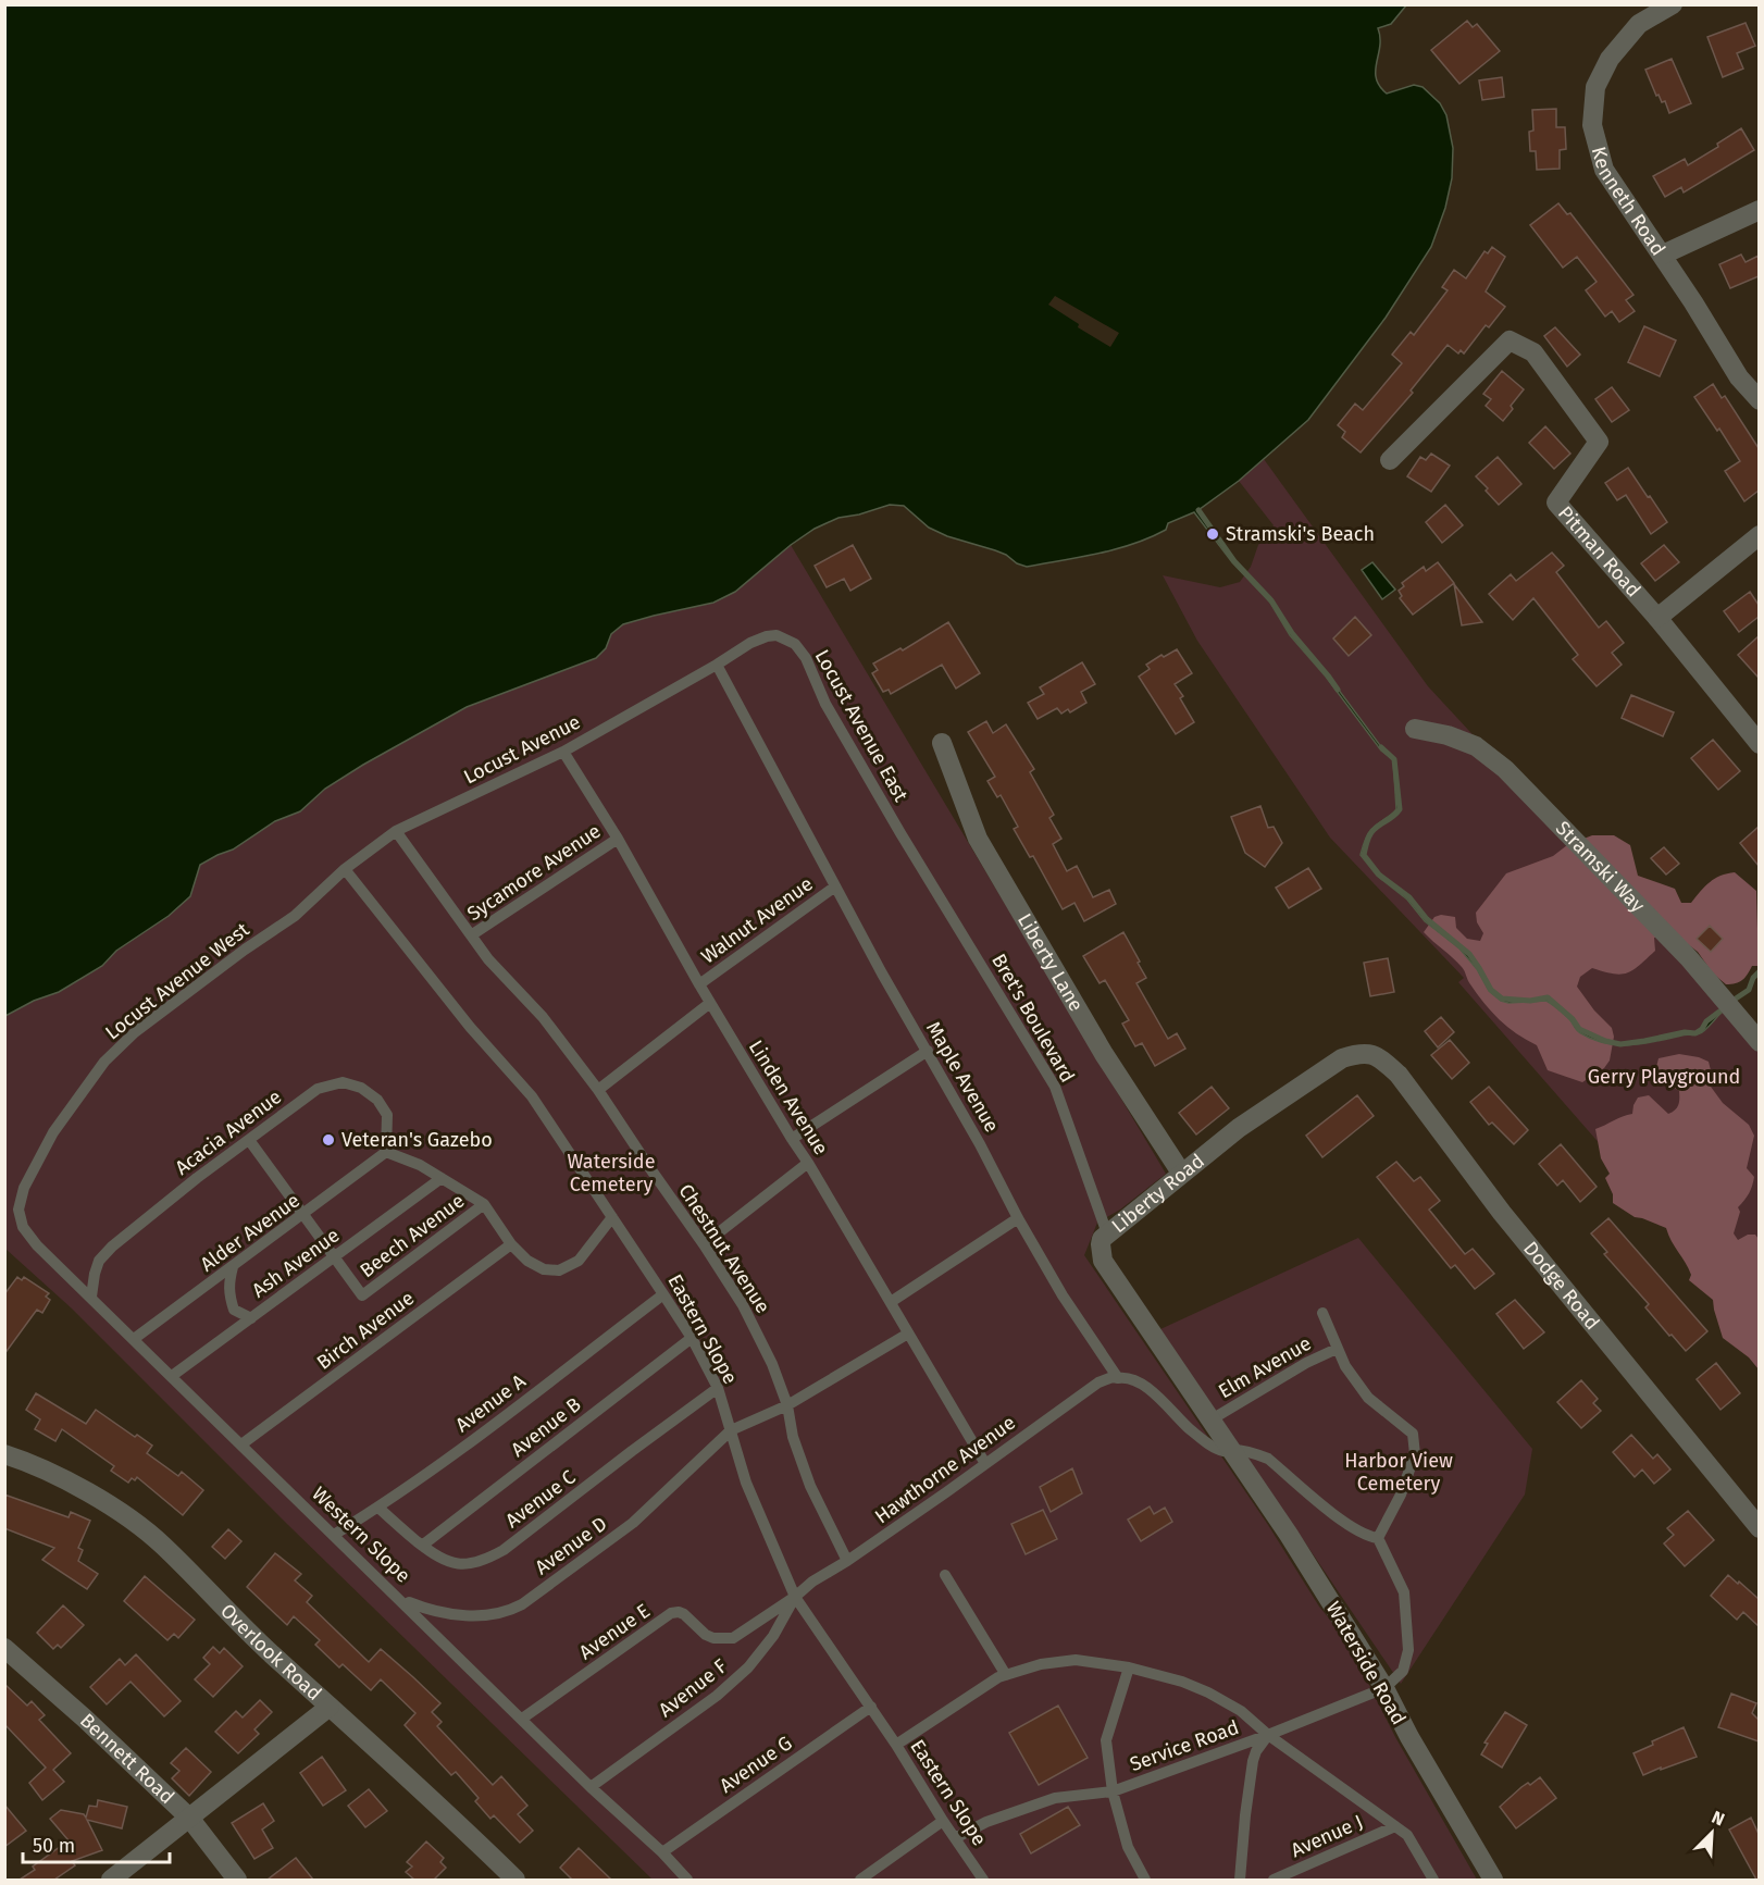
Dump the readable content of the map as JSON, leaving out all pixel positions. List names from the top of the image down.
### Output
{
  "streets": {
    "street": [
      "Kenneth Road",
      "Pitman Road",
      "Stramski Way",
      "Liberty Lane",
      "Liberty Road",
      "Dodge Road",
      "Overlook Road",
      "Waterside Road",
      "Bennett Road"
    ],
    "lane": [
      "Locust Avenue East",
      "Locust Avenue",
      "Sycamore Avenue",
      "Walnut Avenue",
      "Locust Avenue West",
      "Bret's Boulevard",
      "Maple Avenue",
      "Linden Avenue",
      "Acacia Avenue",
      "Alder Avenue",
      "Beech Avenue",
      "Chestnut Avenue",
      "Ash Avenue",
      "Eastern Slope",
      "Birch Avenue",
      "Elm Avenue",
      "Avenue A",
      "Avenue B",
      "Hawthorne Avenue",
      "Avenue C",
      "Western Slope",
      "Avenue D",
      "Avenue E",
      "Avenue F",
      "Service Road",
      "Avenue G",
      "Avenue J"
    ]
  },
  "crossings": [
    ["Locust Avenue East", "Locust Avenue"],
    ["Locust Avenue East", "Bret's Boulevard"],
    ["Locust Avenue East", "Maple Avenue"],
    ["Locust Avenue", "Locust Avenue West"],
    ["Locust Avenue", "Maple Avenue"],
    ["Locust Avenue", "Linden Avenue"],
    ["Locust Avenue", "Chestnut Avenue"],
    ["Locust Avenue", "Eastern Slope"],
    ["Sycamore Avenue", "Linden Avenue"],
    ["Sycamore Avenue", "Chestnut Avenue"],
    ["Walnut Avenue", "Maple Avenue"],
    ["Walnut Avenue", "Linden Avenue"],
    ["Liberty Lane", "Liberty Road"],
    ["Locust Avenue West", "Eastern Slope"],
    ["Locust Avenue West", "Western Slope"],
    ["Bret's Boulevard", "Liberty Road"],
    ["Maple Avenue", "Hawthorne Avenue"],
    ["Linden Avenue", "Hawthorne Avenue"],
    ["Linden Avenue", "Avenue D"],
    ["Acacia Avenue", "Alder Avenue"],
    ["Acacia Avenue", "Western Slope"],
    ["Liberty Road", "Dodge Road"],
    ["Liberty Road", "Elm Avenue"],
    ["Liberty Road", "Waterside Road"],
    ["Alder Avenue", "Western Slope"],
    ["Beech Avenue", "Ash Avenue"],
    ["Chestnut Avenue", "Hawthorne Avenue"],
    ["Chestnut Avenue", "Avenue D"],
    ["Ash Avenue", "Western Slope"],
    ["Eastern Slope", "Avenue A"],
    ["Eastern Slope", "Avenue B"],
    ["Eastern Slope", "Hawthorne Avenue"],
    ["Eastern Slope", "Avenue C"],
    ["Eastern Slope", "Avenue D"],
    ["Eastern Slope", "Avenue E"],
    ["Eastern Slope", "Avenue F"],
    ["Eastern Slope", "Service Road"],
    ["Eastern Slope", "Avenue G"],
    ["Birch Avenue", "Western Slope"],
    ["Avenue A", "Avenue C"],
    ["Avenue A", "Western Slope"],
    ["Avenue B", "Avenue C"],
    ["Hawthorne Avenue", "Avenue E"],
    ["Hawthorne Avenue", "Avenue F"],
    ["Western Slope", "Avenue D"],
    ["Western Slope", "Avenue E"],
    ["Western Slope", "Avenue F"],
    ["Western Slope", "Avenue G"],
    ["Avenue E", "Avenue F"],
    ["Waterside Road", "Service Road"]
  ],
  "parks": ["Gerry Playground", "Waterside Cemetery", "Harbor View Cemetery"],
  "places": ["Stramski's Beach", "Veteran's Gazebo"],
  "scale_bar": "50 m",
  "north": "top right"
}
